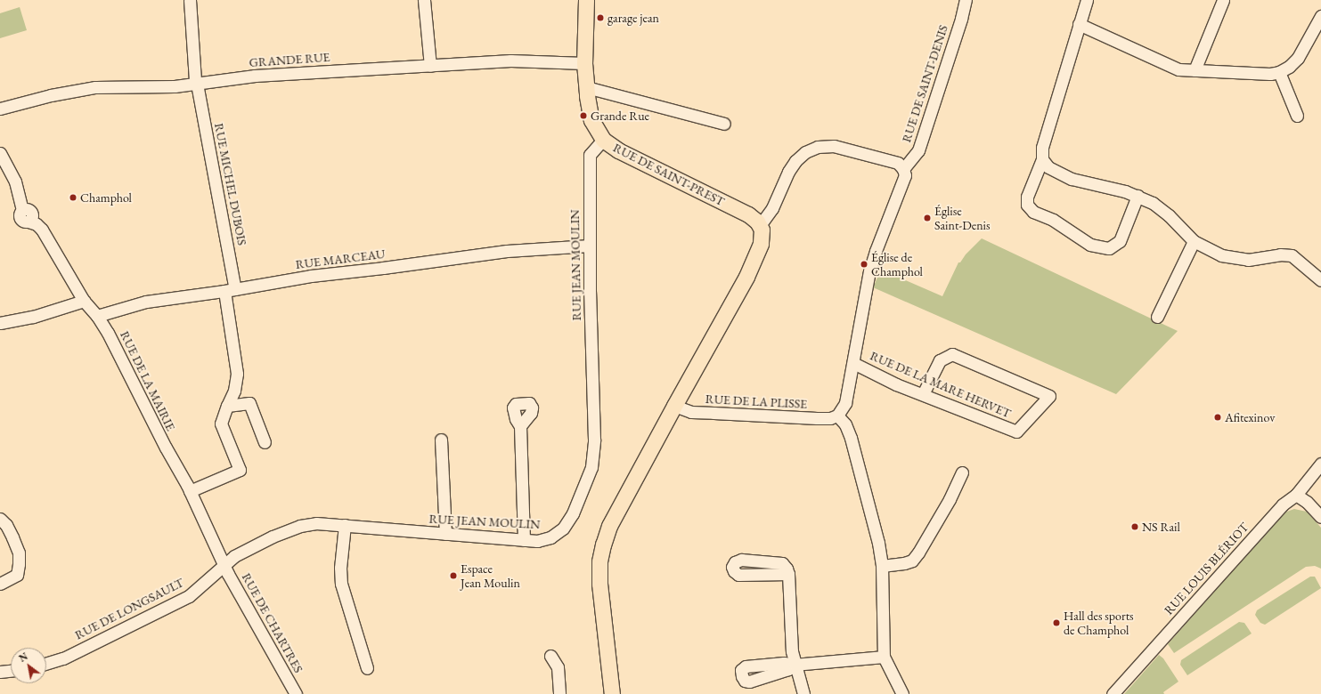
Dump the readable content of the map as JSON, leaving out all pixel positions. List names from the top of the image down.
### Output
{
  "streets": {
    "main road": ["RUE DE SAINT-PREST"],
    "street": [
      "GRANDE RUE",
      "RUE DE SAINT-DENIS",
      "RUE MICHEL DUBOIS",
      "RUE MARCEAU",
      "RUE JEAN MOULIN",
      "RUE DE LA MAIRIE",
      "RUE DE LA MARE HERVET",
      "RUE DE LA PLISSE",
      "RUE LOUIS BLÉRIOT",
      "RUE DE LONGSAULT",
      "RUE DE CHARTRES"
    ]
  },
  "crossings": [
    ["GRANDE RUE", "RUE DE SAINT-PREST"],
    ["GRANDE RUE", "RUE MICHEL DUBOIS"],
    ["RUE DE SAINT-PREST", "RUE JEAN MOULIN"],
    ["RUE MICHEL DUBOIS", "RUE MARCEAU"],
    ["RUE MICHEL DUBOIS", "RUE DE LA MAIRIE"],
    ["RUE MARCEAU", "RUE JEAN MOULIN"],
    ["RUE MARCEAU", "RUE DE LA MAIRIE"],
    ["RUE JEAN MOULIN", "RUE DE LA MAIRIE"],
    ["RUE JEAN MOULIN", "RUE DE LONGSAULT"],
    ["RUE JEAN MOULIN", "RUE DE CHARTRES"],
    ["RUE DE LA MAIRIE", "RUE DE LONGSAULT"],
    ["RUE DE LA MAIRIE", "RUE DE CHARTRES"],
    ["RUE DE LONGSAULT", "RUE DE CHARTRES"]
  ],
  "places": [
    "garage jean",
    "Grande Rue",
    "Champhol",
    "Église Saint-Denis",
    "Église de Champhol",
    "Afitexinov",
    "NS Rail",
    "Espace Jean Moulin",
    "Hall des sports de Champhol"
  ],
  "north": "top left"
}
